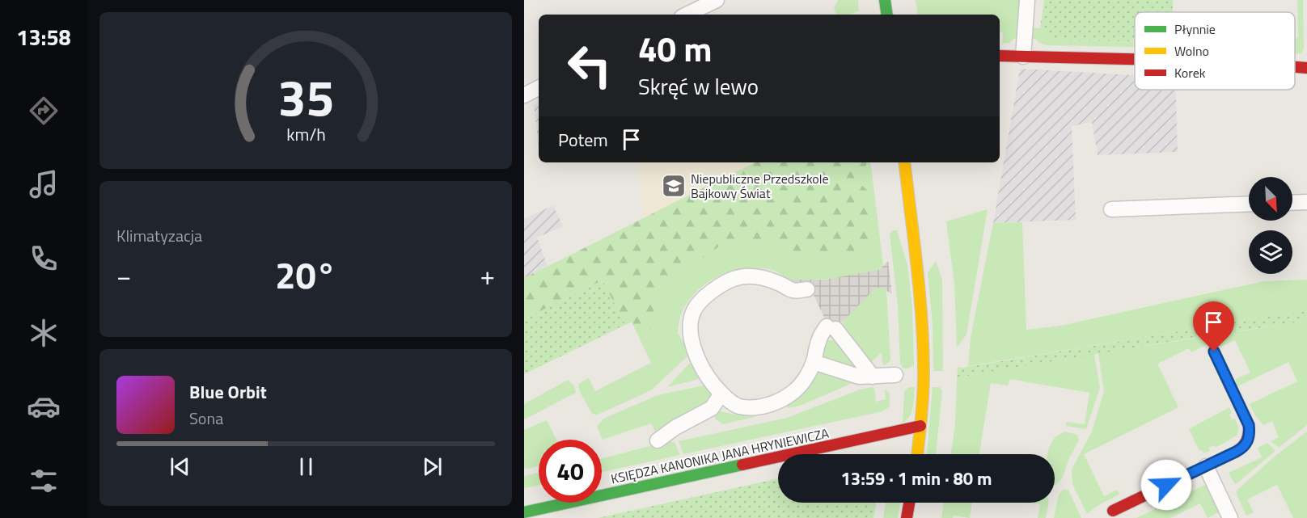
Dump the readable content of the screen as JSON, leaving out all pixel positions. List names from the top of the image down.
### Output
{
  "streets": {
    "street": ["KSIĘDZA KANONIKA JANA HRYNIEWICZA"]
  },
  "places": {
    "school or university": ["Niepubliczne Przedszkole Bajkowy Świat"]
  },
  "legend": ["Płynnie", "Wolno", "Korek"],
  "north": "bottom right",
  "page": {
    "tabs": "13:58",
    "turn": ["40 m", "Skręć w lewo"],
    "then": "Potem",
    "tile": "Klimatyzacja",
    "heat": ["−", "20°", "+"],
    "song": ["Blue Orbit", "Sona"],
    "limit": "40",
    "trip": "13:59 · 1 min · 80 m",
    "gauge": ["35", "km/h"]
  }
}
